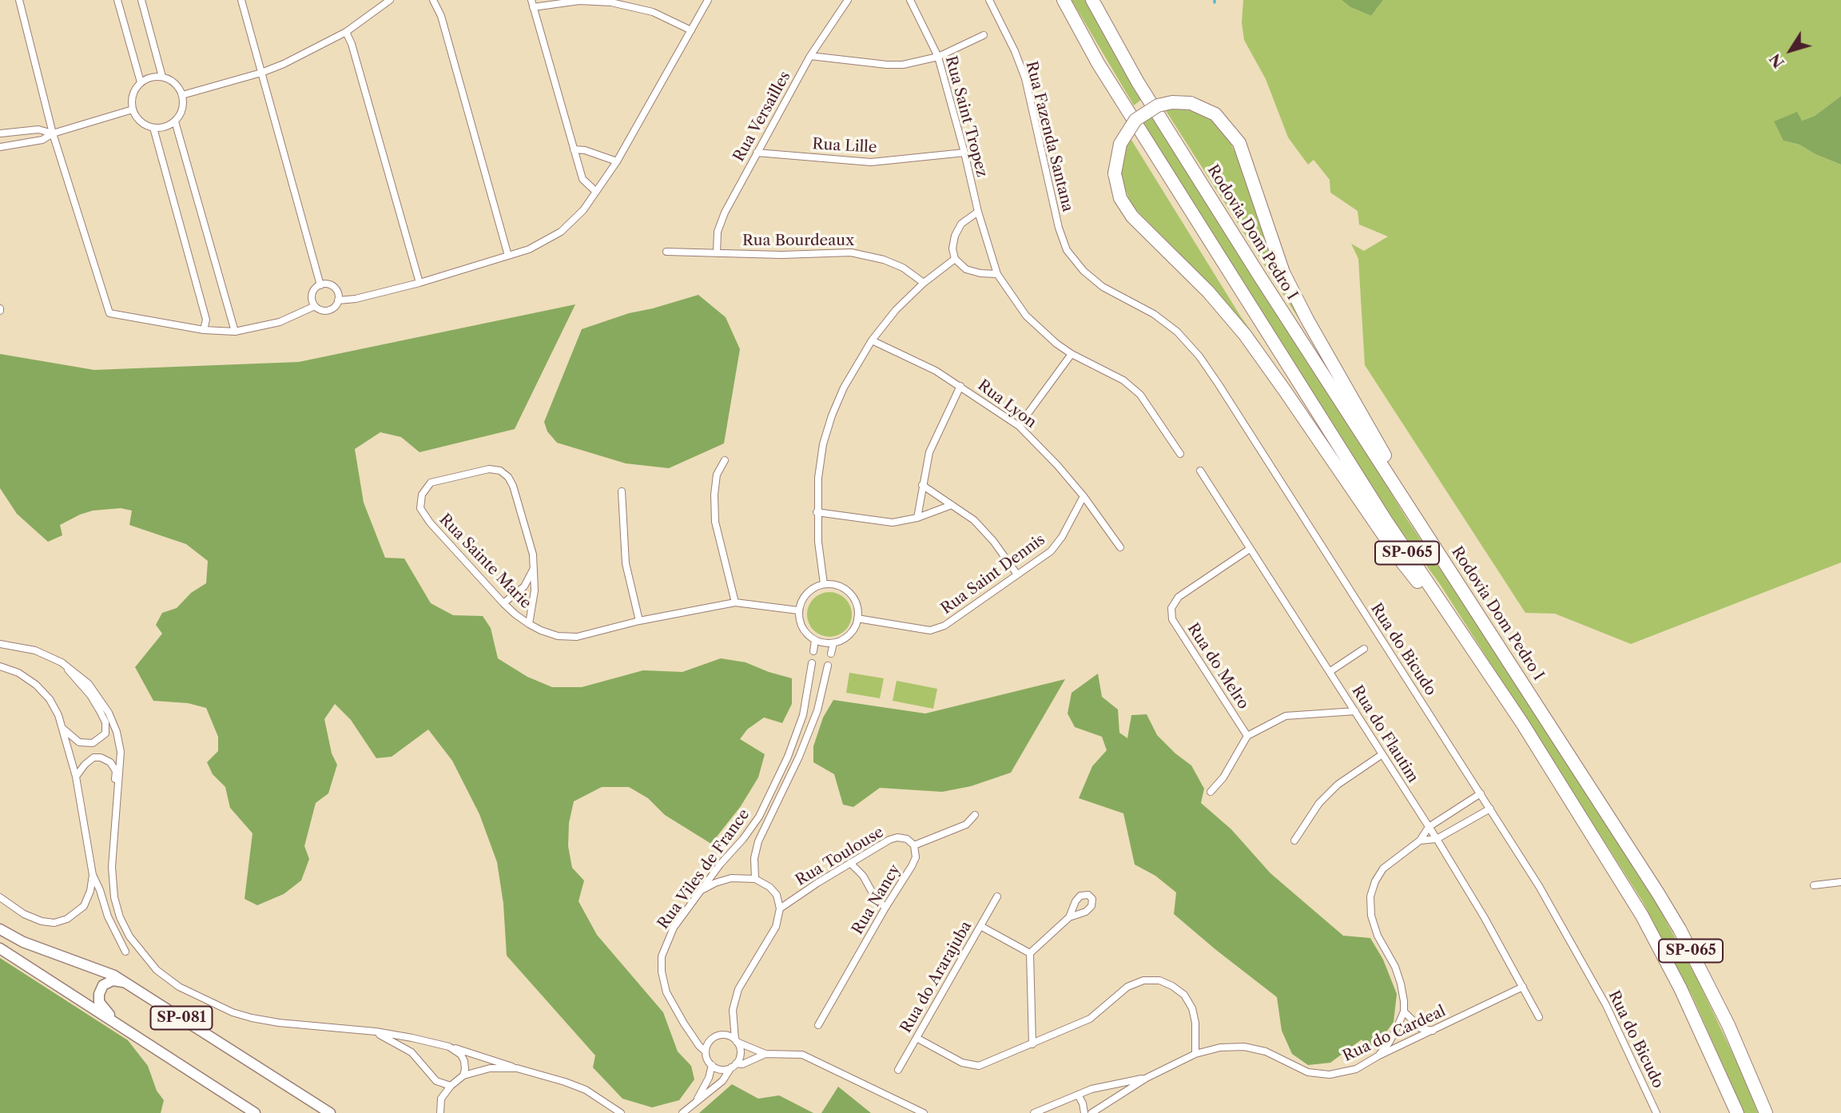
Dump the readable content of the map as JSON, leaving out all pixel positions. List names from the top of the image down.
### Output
{
  "streets": {
    "highway": ["Rodovia Dom Pedro I", "SP-065"],
    "main road": ["SP-081"],
    "street": [
      "Rua Versailles",
      "Rua Saint Tropez",
      "Rua Fazenda Santana",
      "Rua Lille",
      "Rua Bourdeaux",
      "Rua Lyon",
      "Rua Sainte Marie",
      "Rua Saint Dennis",
      "Rua do Bicudo",
      "Rua do Melro",
      "Rua do Flautim",
      "Rua Toulouse",
      "Rua Viles de France",
      "Rua Nancy",
      "Rua do Ararajuba",
      "Rua do Cardeal"
    ]
  },
  "crossings": [
    ["Rua Versailles", "Rua Lille"],
    ["Rua Versailles", "Rua Bourdeaux"],
    ["Rua Saint Tropez", "Rua Lille"],
    ["Rua Fazenda Santana", "Rua do Bicudo"],
    ["Rua Lyon", "Rua Saint Dennis"],
    ["Rua Sainte Marie", "Rua Saint Dennis"],
    ["Rua do Melro", "Rua do Flautim"],
    ["Rua do Flautim", "Rua do Cardeal"],
    ["Rua Toulouse", "Rua Nancy"]
  ],
  "north": "bottom left"
}
